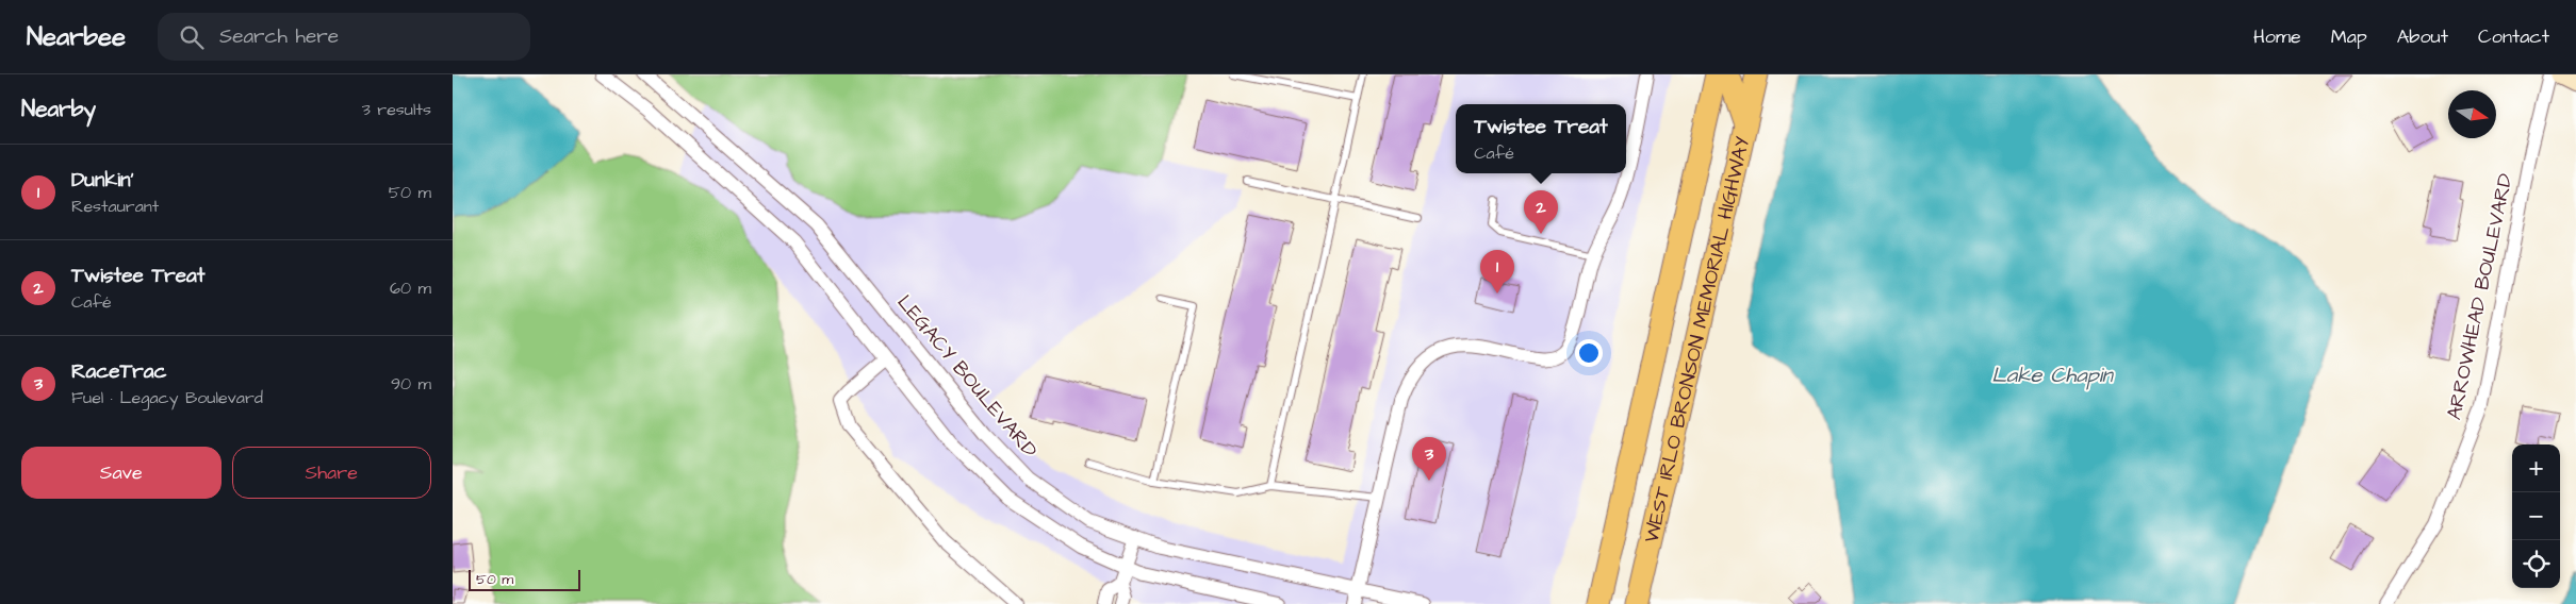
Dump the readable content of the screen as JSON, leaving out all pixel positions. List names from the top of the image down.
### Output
{
  "streets": {
    "highway": ["WEST IRLO BRONSON MEMORIAL HIGHWAY"],
    "street": ["ARROWHEAD BOULEVARD", "LEGACY BOULEVARD"]
  },
  "water": ["Lake Chapin"],
  "scale_bar": "50 m",
  "north": "right",
  "page": {
    "header": "Nearbee",
    "search": "Search here",
    "nav": [
      "Home",
      "Map",
      "About",
      "Contact"
    ],
    "heading": ["Nearby", "3 results"],
    "popup": ["Twistee Treat", "Café"],
    "list": [
      {
        "mark": "1",
        "name": "Dunkin'",
        "note": "Restaurant",
        "value": "50 m"
      },
      {
        "mark": "2",
        "name": "Twistee Treat",
        "note": "Café",
        "value": "60 m"
      },
      {
        "mark": "3",
        "name": "RaceTrac",
        "note": "Fuel · Legacy Boulevard",
        "value": "90 m"
      }
    ],
    "pins": ["2", "1", "3"],
    "buttons": ["Save", "Share"],
    "map_buttons": ["+", "−"],
    "scale": "50 m"
  }
}
